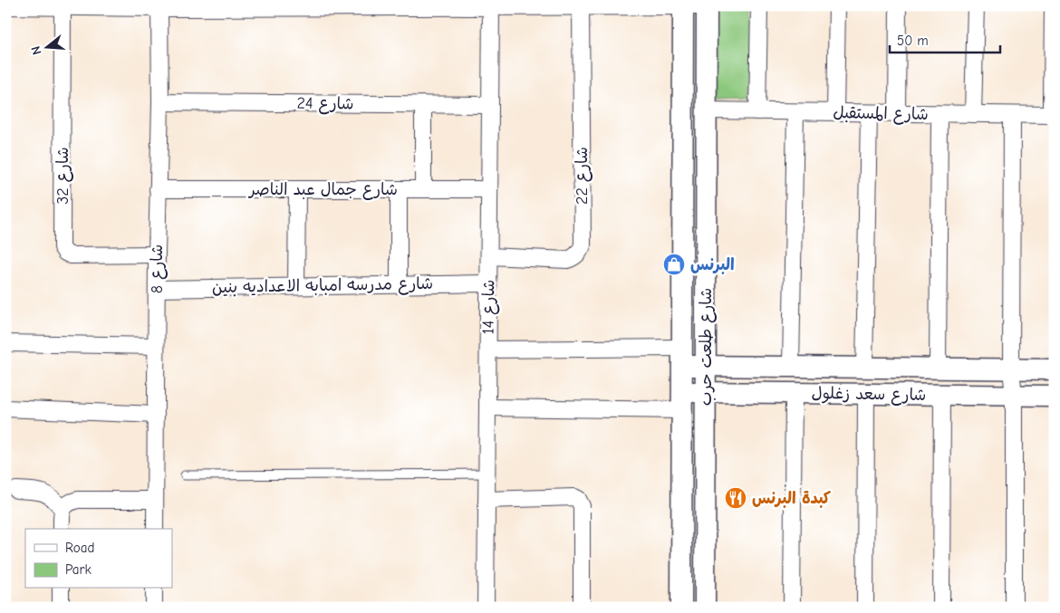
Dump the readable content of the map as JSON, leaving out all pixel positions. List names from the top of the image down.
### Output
{
  "streets": {
    "street": [
      "شارع 24",
      "شارع المستقبل",
      "شارع 32",
      "شارع 22",
      "شارع جمال عبد الناصر",
      "شارع 8",
      "شارع مدرسه امبابه الاعداديه بنين",
      "شارع 14",
      "شارع طلعت حرب",
      "شارع سعد زغلول"
    ]
  },
  "crossings": [
    ["شارع 24", "شارع 8"],
    ["شارع 24", "شارع 14"],
    ["شارع المستقبل", "شارع طلعت حرب"],
    ["شارع 32", "شارع 8"],
    ["شارع 22", "شارع 14"],
    ["شارع جمال عبد الناصر", "شارع 8"],
    ["شارع جمال عبد الناصر", "شارع 14"],
    ["شارع 8", "شارع مدرسه امبابه الاعداديه بنين"],
    ["شارع مدرسه امبابه الاعداديه بنين", "شارع 14"],
    ["شارع طلعت حرب", "شارع سعد زغلول"]
  ],
  "places": {
    "shop": ["البرنس"],
    "restaurant": ["كبدة البرنس"]
  },
  "legend": ["Road", "Park"],
  "scale_bar": "50 m",
  "north": "left"
}
